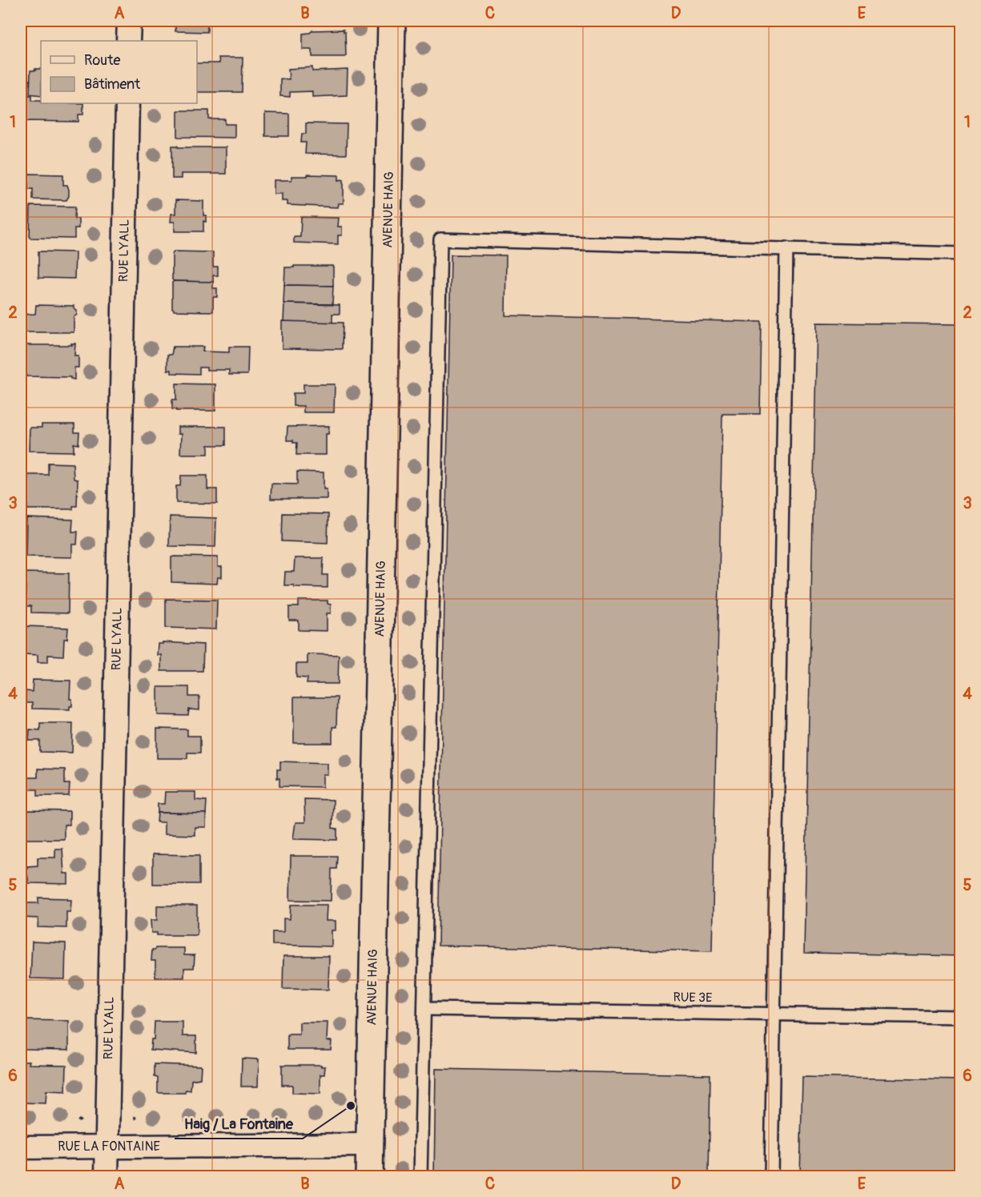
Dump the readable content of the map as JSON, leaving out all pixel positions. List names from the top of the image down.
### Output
{
  "streets": {
    "street": ["AVENUE HAIG", "RUE LYALL", "RUE LA FONTAINE"],
    "lane": ["RUE 3E"]
  },
  "crossings": [
    ["AVENUE HAIG", "RUE LA FONTAINE"],
    ["RUE LYALL", "RUE LA FONTAINE"]
  ],
  "places": ["Haig / La Fontaine"],
  "legend": ["Route", "Bâtiment"],
  "grid": {
    "columns": [
      "A",
      "B",
      "C",
      "D",
      "E"
    ],
    "rows": [
      "1",
      "2",
      "3",
      "4",
      "5",
      "6"
    ]
  }
}
